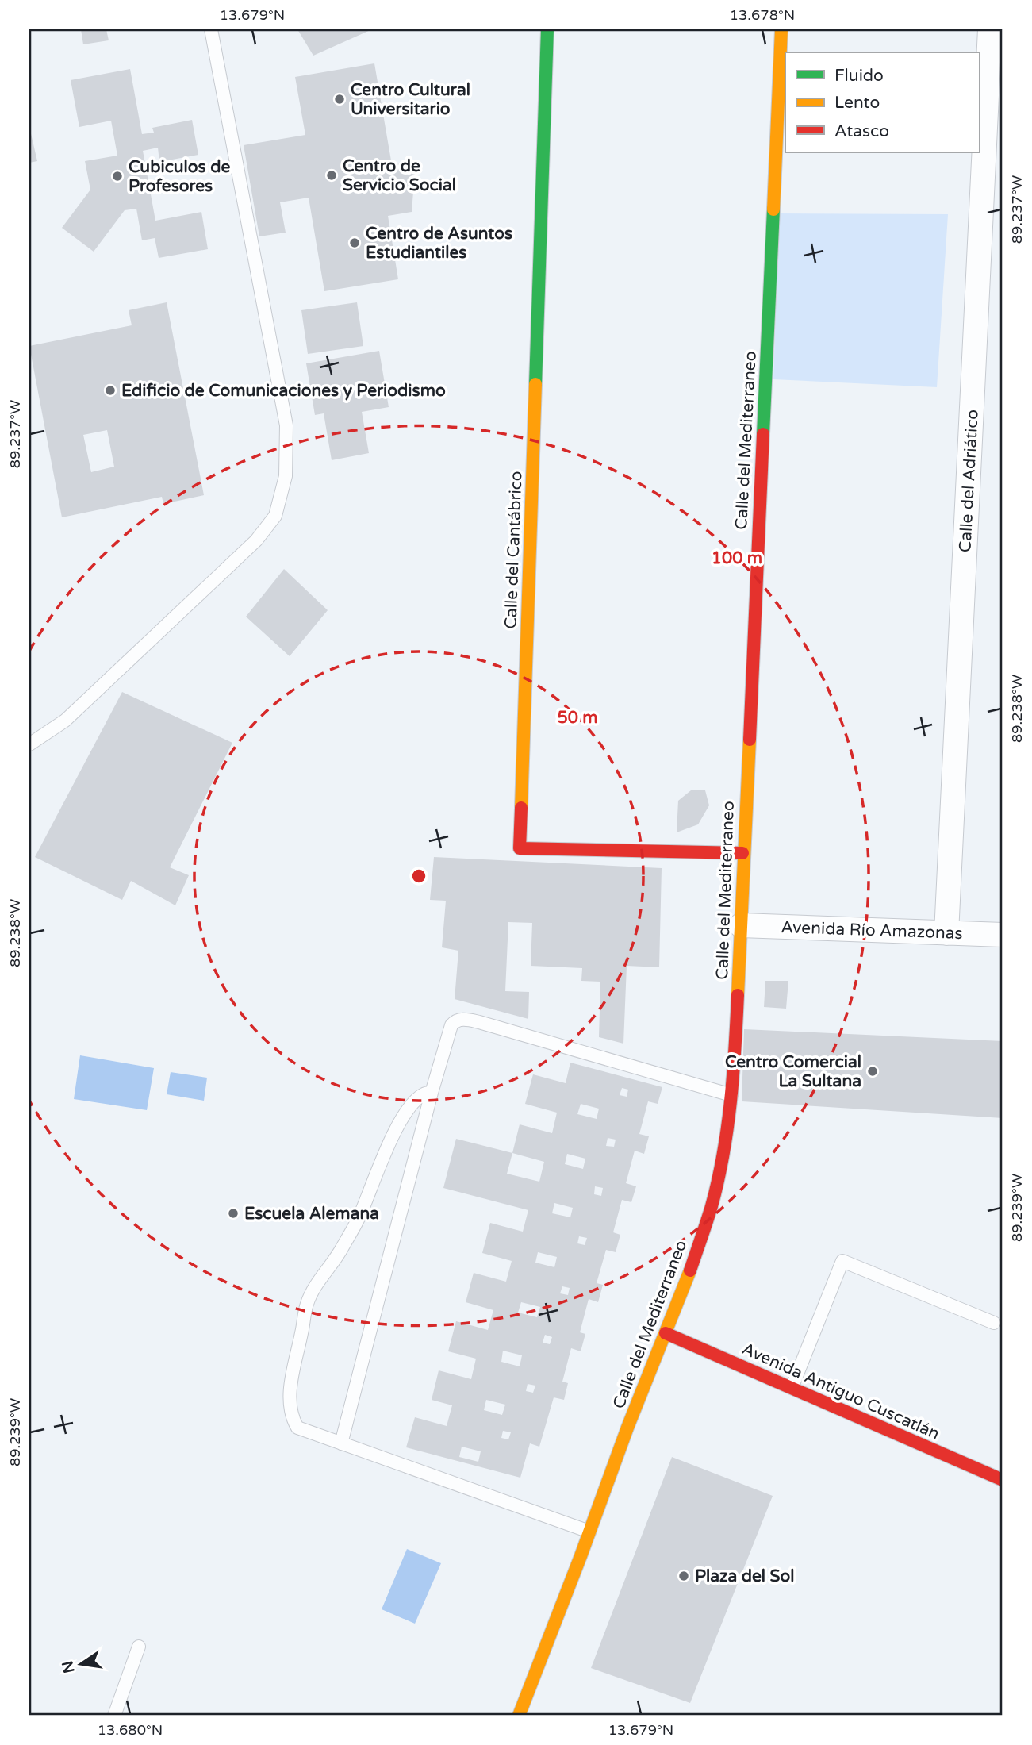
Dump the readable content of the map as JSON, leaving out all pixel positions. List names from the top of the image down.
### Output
{
  "streets": {
    "street": [
      "Calle del Mediterraneo",
      "Calle del Adriático",
      "Calle del Cantábrico",
      "Avenida Río Amazonas",
      "Avenida Antiguo Cuscatlán"
    ]
  },
  "crossings": [
    ["Calle del Mediterraneo", "Calle del Cantábrico"],
    ["Calle del Mediterraneo", "Avenida Río Amazonas"],
    ["Calle del Mediterraneo", "Avenida Antiguo Cuscatlán"],
    ["Calle del Adriático", "Avenida Río Amazonas"]
  ],
  "places": [
    "Centro Cultural Universitario",
    "Centro de Servicio Social",
    "Cubiculos de Profesores",
    "Centro de Asuntos Estudiantiles",
    "Edificio de Comunicaciones y Periodismo",
    "Centro Comercial La Sultana",
    "Escuela Alemana",
    "Plaza del Sol"
  ],
  "legend": ["Fluido", "Lento", "Atasco"],
  "north": "left",
  "coordinates": [
    "13.679°N",
    "13.678°N",
    "89.237°W",
    "89.238°W",
    "89.239°W",
    "13.680°N"
  ],
  "rings": ["100 m", "50 m"]
}
